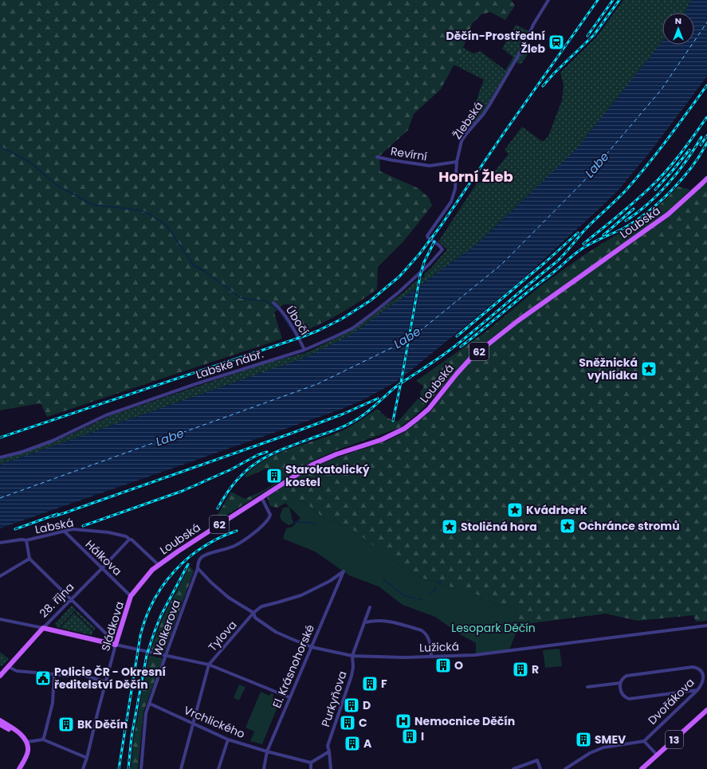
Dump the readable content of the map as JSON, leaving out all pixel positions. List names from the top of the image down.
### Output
{
  "streets": {
    "main road": [
      "Loubská",
      "62",
      "28. října",
      "Sládkova",
      "13"
    ],
    "street": [
      "Žlebská",
      "Revírní",
      "Úbočí",
      "Labské nábř.",
      "Labská",
      "Hálkova",
      "Wolkerova",
      "Tylova",
      "Lužická",
      "El. Krásnohorské",
      "Purkyňova",
      "Dvořákova",
      "Vrchlického"
    ]
  },
  "crossings": [
    ["Žlebská", "Revírní"],
    ["Žlebská", "Labské nábř."],
    ["Loubská", "Labská"],
    ["Loubská", "Sládkova"],
    ["Loubská", "Wolkerova"],
    ["Úbočí", "Labské nábř."],
    ["Labská", "Hálkova"],
    ["Labská", "28. října"],
    ["Labská", "Sládkova"],
    ["Hálkova", "28. října"],
    ["Hálkova", "Sládkova"],
    ["Wolkerova", "Lužická"],
    ["Wolkerova", "Vrchlického"],
    ["Tylova", "Lužická"],
    ["Tylova", "El. Krásnohorské"],
    ["Tylova", "Vrchlického"],
    ["Lužická", "El. Krásnohorské"],
    ["Lužická", "Purkyňova"],
    ["El. Krásnohorské", "Vrchlického"]
  ],
  "districts": ["Horní Žleb"],
  "water": ["Labe"],
  "parks": ["Lesopark Děčín"],
  "places": {
    "station": ["Děčín-Prostřední Žleb"],
    "place": [
      "Sněžnická vyhlídka",
      "Kvádrberk",
      "Ochránce stromů",
      "Stoličná hora"
    ],
    "building": [
      "Starokatolický kostel",
      "O",
      "R",
      "F",
      "D",
      "C",
      "BK Děčín",
      "I",
      "SMEV",
      "A"
    ],
    "public building": ["Policie ČR - Okresní ředitelství Děčín"],
    "hospital": ["Nemocnice Děčín"]
  },
  "north": "top"
}
